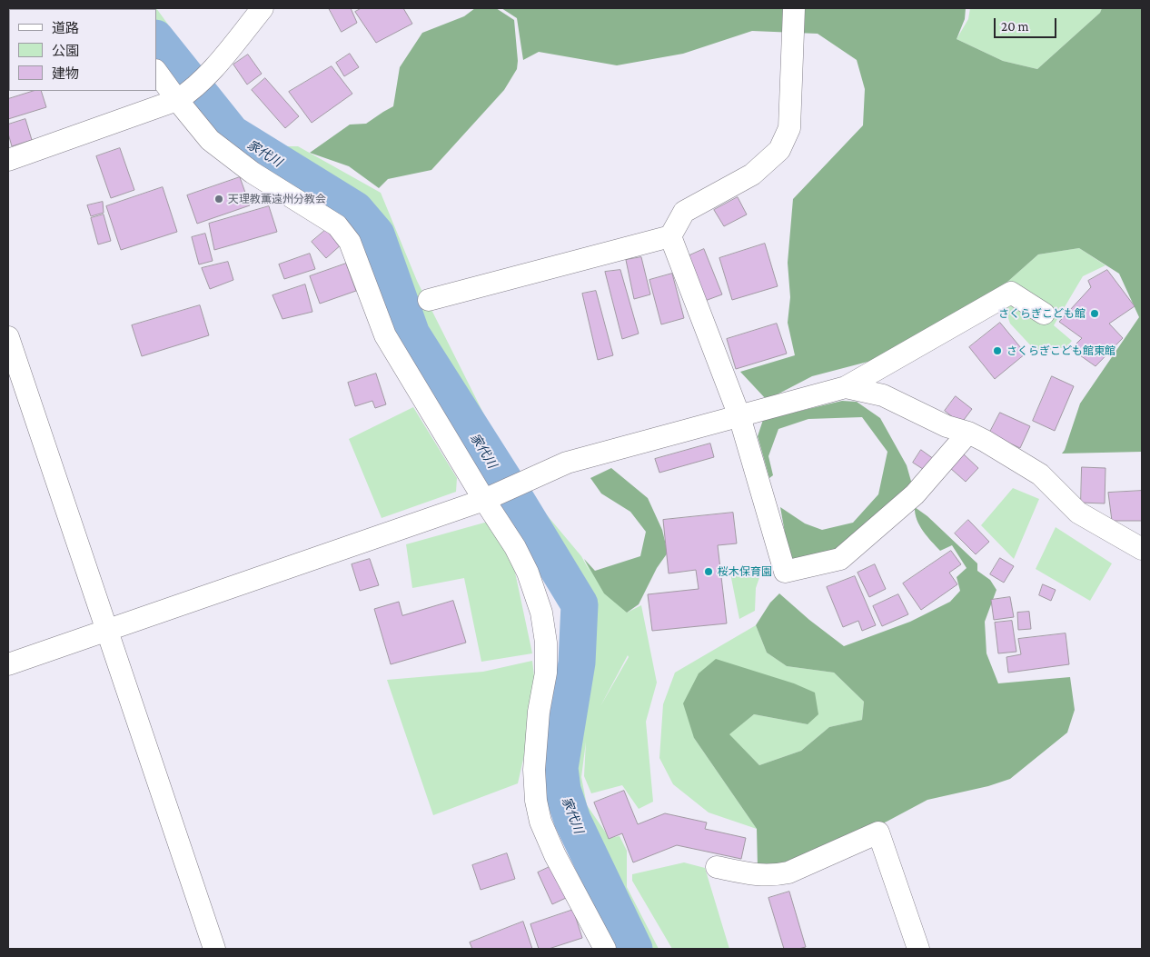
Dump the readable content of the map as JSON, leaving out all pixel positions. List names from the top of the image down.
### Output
{
  "water": ["家代川"],
  "places": [
    "天理教薫遠州分教会",
    "さくらぎこども館",
    "さくらぎこども館東館",
    "桜木保育園"
  ],
  "legend": ["道路", "公園", "建物"],
  "scale_bar": "20 m"
}
